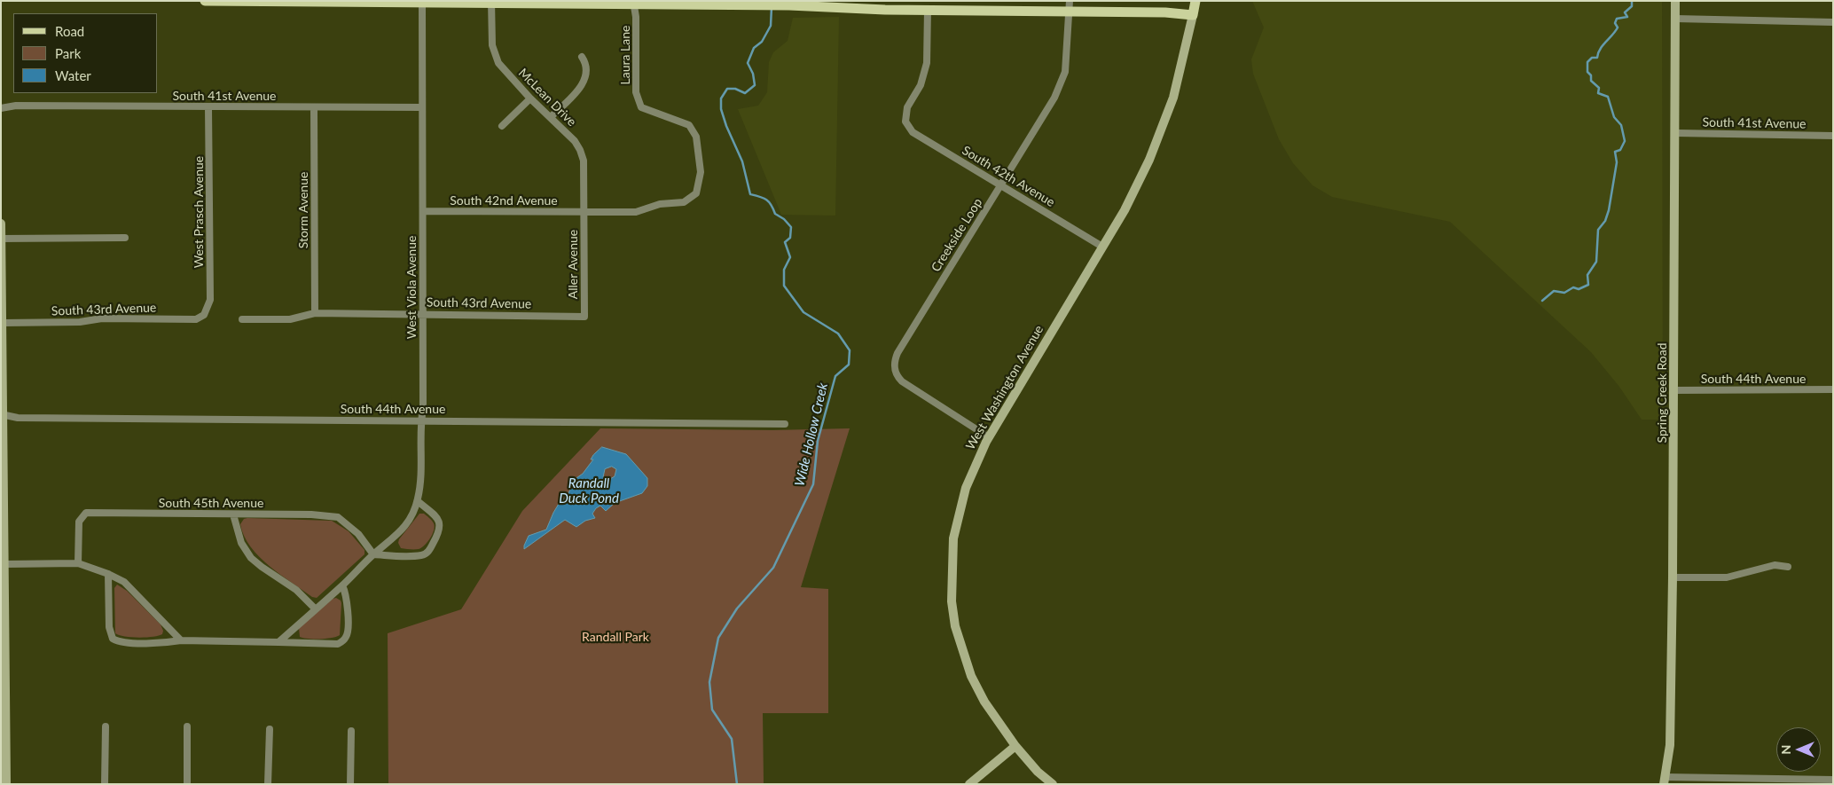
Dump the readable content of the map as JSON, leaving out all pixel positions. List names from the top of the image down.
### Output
{
  "streets": {
    "main road": ["West Washington Avenue", "Spring Creek Road"],
    "street": [
      "Laura Lane",
      "South 41st Avenue",
      "McLean Drive",
      "South 42th Avenue",
      "South 42nd Avenue",
      "Storm Avenue",
      "West Prasch Avenue",
      "Creekside Loop",
      "Aller Avenue",
      "West Viola Avenue",
      "South 43rd Avenue",
      "South 44th Avenue",
      "South 45th Avenue"
    ]
  },
  "crossings": [
    ["Laura Lane", "McLean Drive"],
    ["Laura Lane", "South 42nd Avenue"],
    ["Laura Lane", "Aller Avenue"],
    ["South 41st Avenue", "Storm Avenue"],
    ["South 41st Avenue", "West Prasch Avenue"],
    ["South 41st Avenue", "West Viola Avenue"],
    ["South 41st Avenue", "Spring Creek Road"],
    ["McLean Drive", "South 42nd Avenue"],
    ["McLean Drive", "Aller Avenue"],
    ["South 42th Avenue", "Creekside Loop"],
    ["South 42th Avenue", "West Washington Avenue"],
    ["South 42nd Avenue", "Aller Avenue"],
    ["South 42nd Avenue", "West Viola Avenue"],
    ["Storm Avenue", "South 43rd Avenue"],
    ["West Prasch Avenue", "South 43rd Avenue"],
    ["Creekside Loop", "West Washington Avenue"],
    ["Aller Avenue", "South 43rd Avenue"],
    ["West Viola Avenue", "South 43rd Avenue"],
    ["West Viola Avenue", "South 44th Avenue"],
    ["West Viola Avenue", "South 45th Avenue"],
    ["South 44th Avenue", "Spring Creek Road"]
  ],
  "water": ["Wide Hollow Creek", "Randall Duck Pond"],
  "parks": ["Randall Park"],
  "legend": ["Road", "Park", "Water"],
  "north": "left"
}
